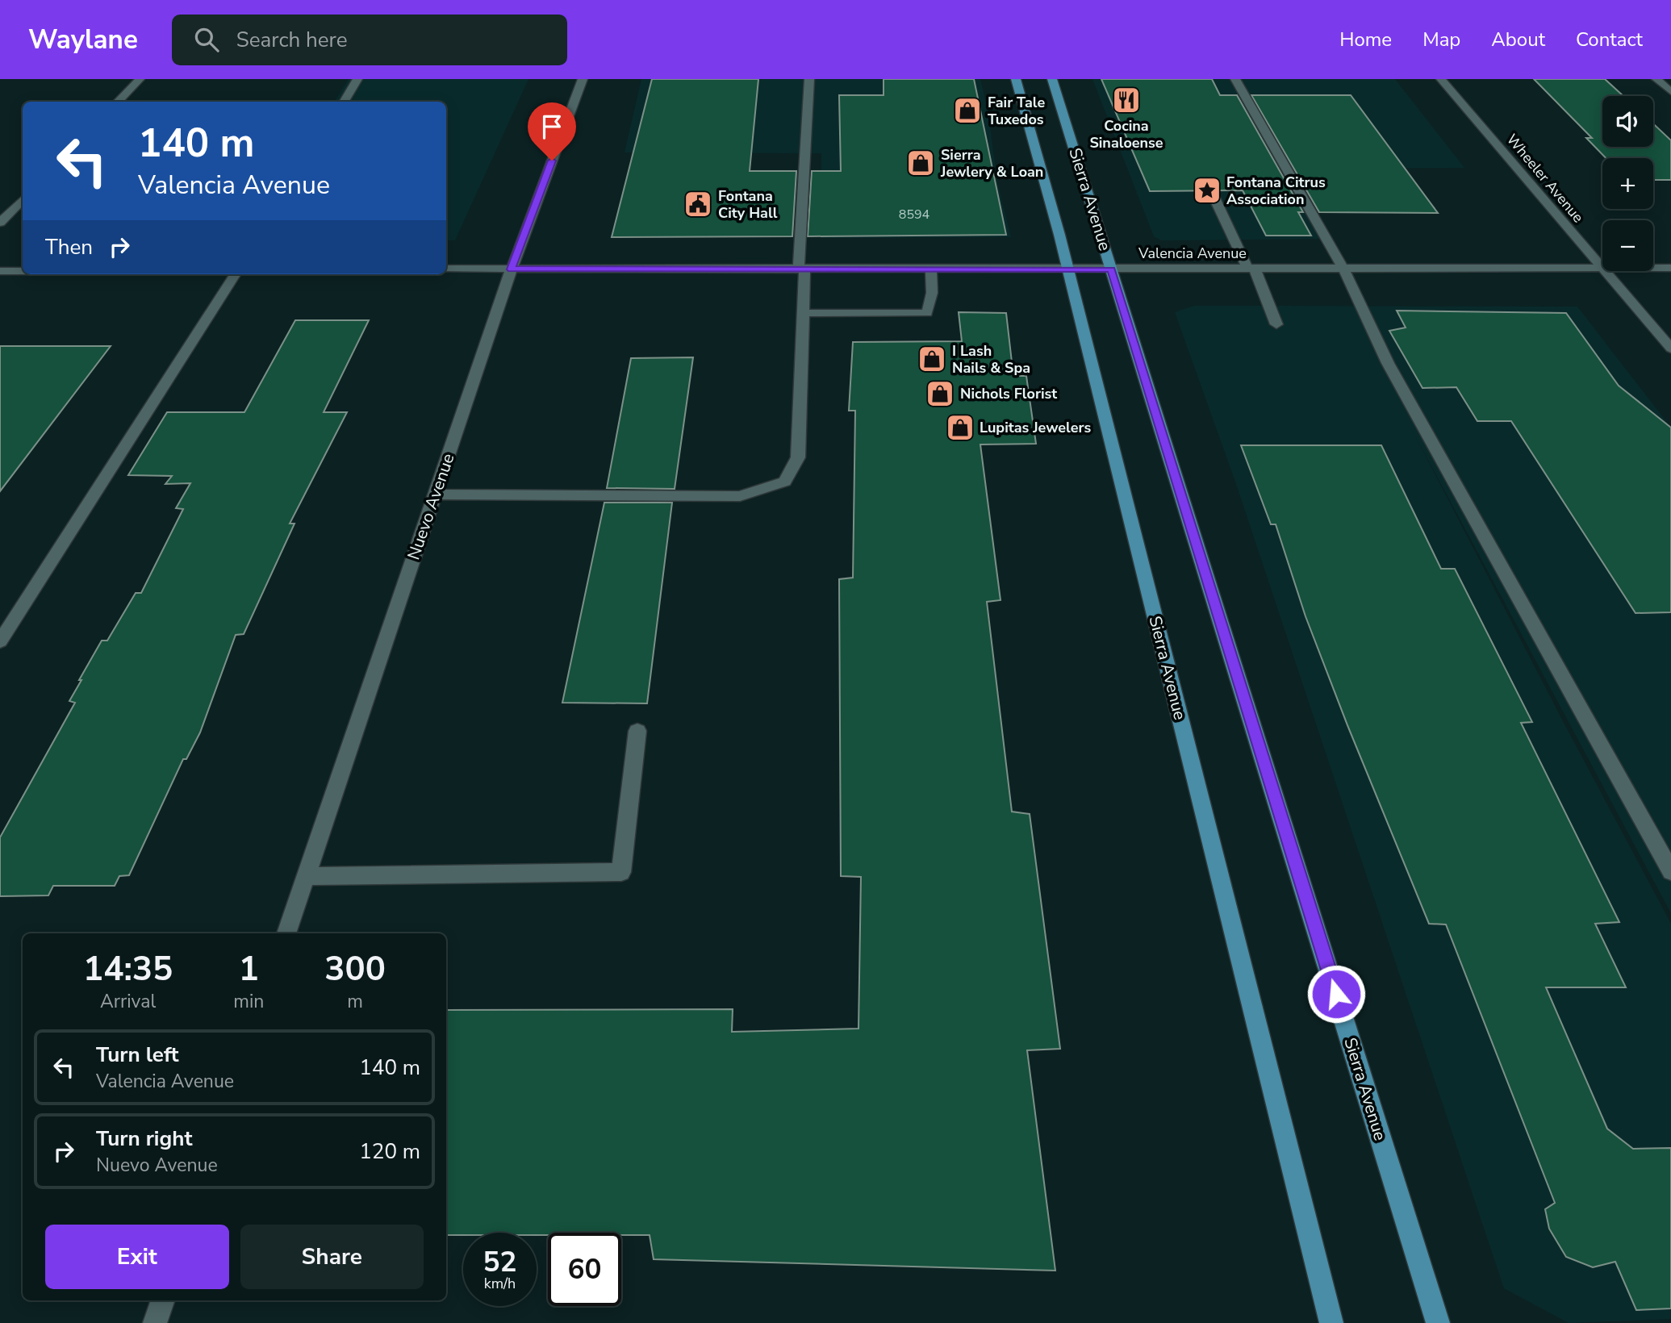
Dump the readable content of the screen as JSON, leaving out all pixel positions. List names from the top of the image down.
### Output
{
  "streets": {
    "main road": ["Sierra Avenue"],
    "street": ["Wheeler Avenue", "Valencia Avenue", "Nuevo Avenue"]
  },
  "crossings": [
    ["Wheeler Avenue", "Valencia Avenue"],
    ["Sierra Avenue", "Valencia Avenue"],
    ["Valencia Avenue", "Nuevo Avenue"]
  ],
  "places": {
    "restaurant": ["Cocina Sinaloense"],
    "shop": [
      "Fair Tale Tuxedos",
      "Sierra Jewlery & Loan",
      "I Lash Nails & Spa",
      "Nichols Florist",
      "Lupitas Jewelers"
    ],
    "place": ["Fontana Citrus Association"],
    "public building": ["Fontana City Hall"]
  },
  "house_numbers": ["8594"],
  "page": {
    "header": "Waylane",
    "search": "Search here",
    "nav": [
      "Home",
      "Map",
      "About",
      "Contact"
    ],
    "map_buttons": ["+", "−"],
    "turn": ["140 m", "Valencia Avenue"],
    "then": "Then",
    "eta": [
      "14:35",
      "Arrival",
      "1",
      "min",
      "300",
      "m"
    ],
    "list": [
      {
        "name": "Turn left",
        "note": "Valencia Avenue",
        "value": "140 m"
      },
      {
        "name": "Turn right",
        "note": "Nuevo Avenue",
        "value": "120 m"
      }
    ],
    "buttons": ["Exit", "Share"],
    "speed": "52 km/h",
    "limit": "60"
  }
}
